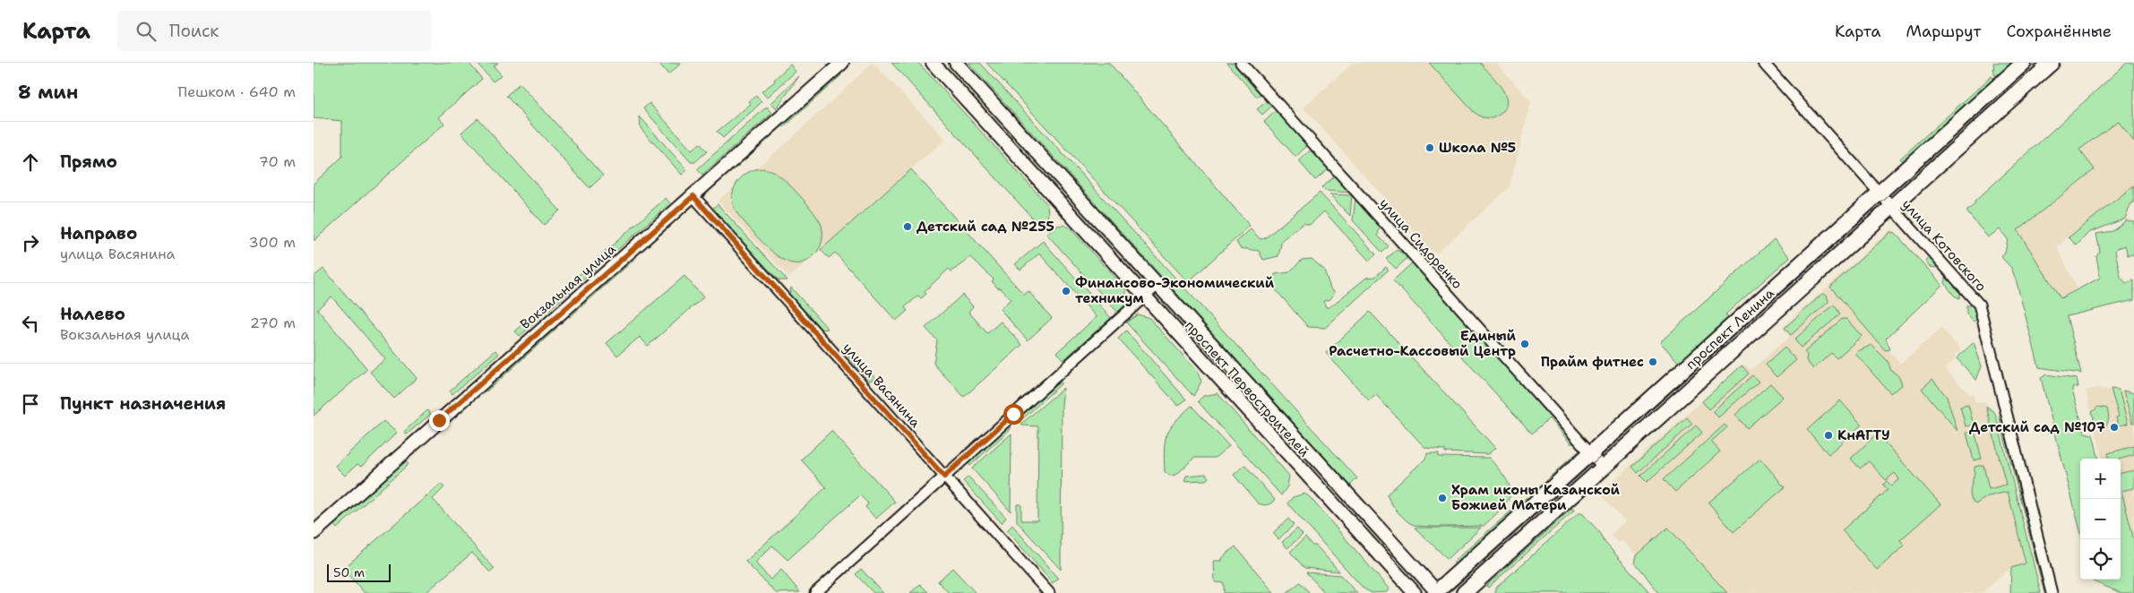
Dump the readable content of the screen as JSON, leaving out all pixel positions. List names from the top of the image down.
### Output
{
  "streets": {
    "highway": ["проспект Ленина"],
    "main road": ["Вокзальная улица", "проспект Первостроителей"],
    "street": ["улица Сидоренко", "улица Котовского", "улица Васянина"]
  },
  "crossings": [
    ["улица Сидоренко", "проспект Ленина"],
    ["улица Котовского", "проспект Ленина"],
    ["Вокзальная улица", "улица Васянина"],
    ["проспект Ленина", "проспект Первостроителей"]
  ],
  "places": [
    "Школа №5",
    "Детский сад №255",
    "Финансово-Экономический техникум",
    "Единый Расчетно-Кассовый Центр",
    "Прайм фитнес",
    "Детский сад №107",
    "КнАГТУ",
    "Храм иконы Казанской Божией Матери"
  ],
  "scale_bar": "50 m",
  "page": {
    "header": "Карта",
    "search": "Поиск",
    "nav": ["Карта", "Маршрут", "Сохранённые"],
    "heading": ["8 мин", "Пешком · 640 m"],
    "list": [
      ["Прямо", "70 m"],
      ["Направо", "улица Васянина", "300 m"],
      ["Налево", "Вокзальная улица", "270 m"],
      "Пункт назначения"
    ],
    "map_buttons": ["+", "−"],
    "scale": "50 m"
  }
}
